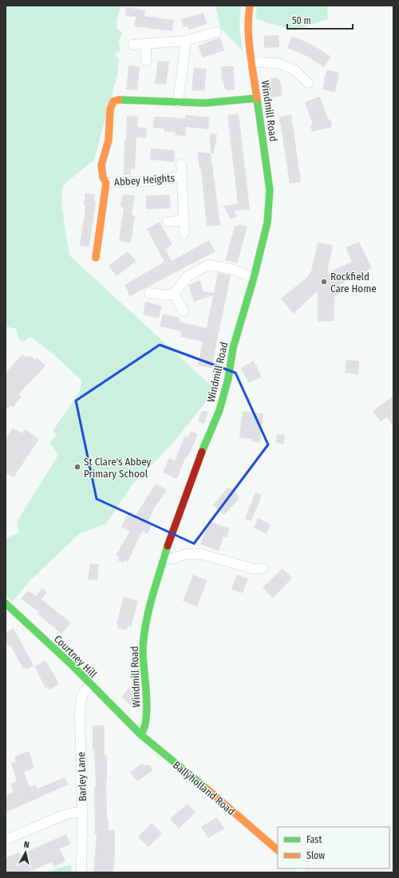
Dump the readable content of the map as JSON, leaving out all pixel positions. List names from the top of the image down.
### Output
{
  "streets": {
    "street": [
      "Windmill Road",
      "Abbey Heights",
      "Courtney Hill",
      "Barley Lane",
      "Ballyholland Road"
    ]
  },
  "crossings": [
    ["Windmill Road", "Abbey Heights"],
    ["Windmill Road", "Ballyholland Road"],
    ["Courtney Hill", "Barley Lane"],
    ["Courtney Hill", "Ballyholland Road"]
  ],
  "places": ["Rockfield Care Home", "St Clare's Abbey Primary School"],
  "legend": ["Fast", "Slow"],
  "scale_bar": "50 m",
  "north": "top"
}
